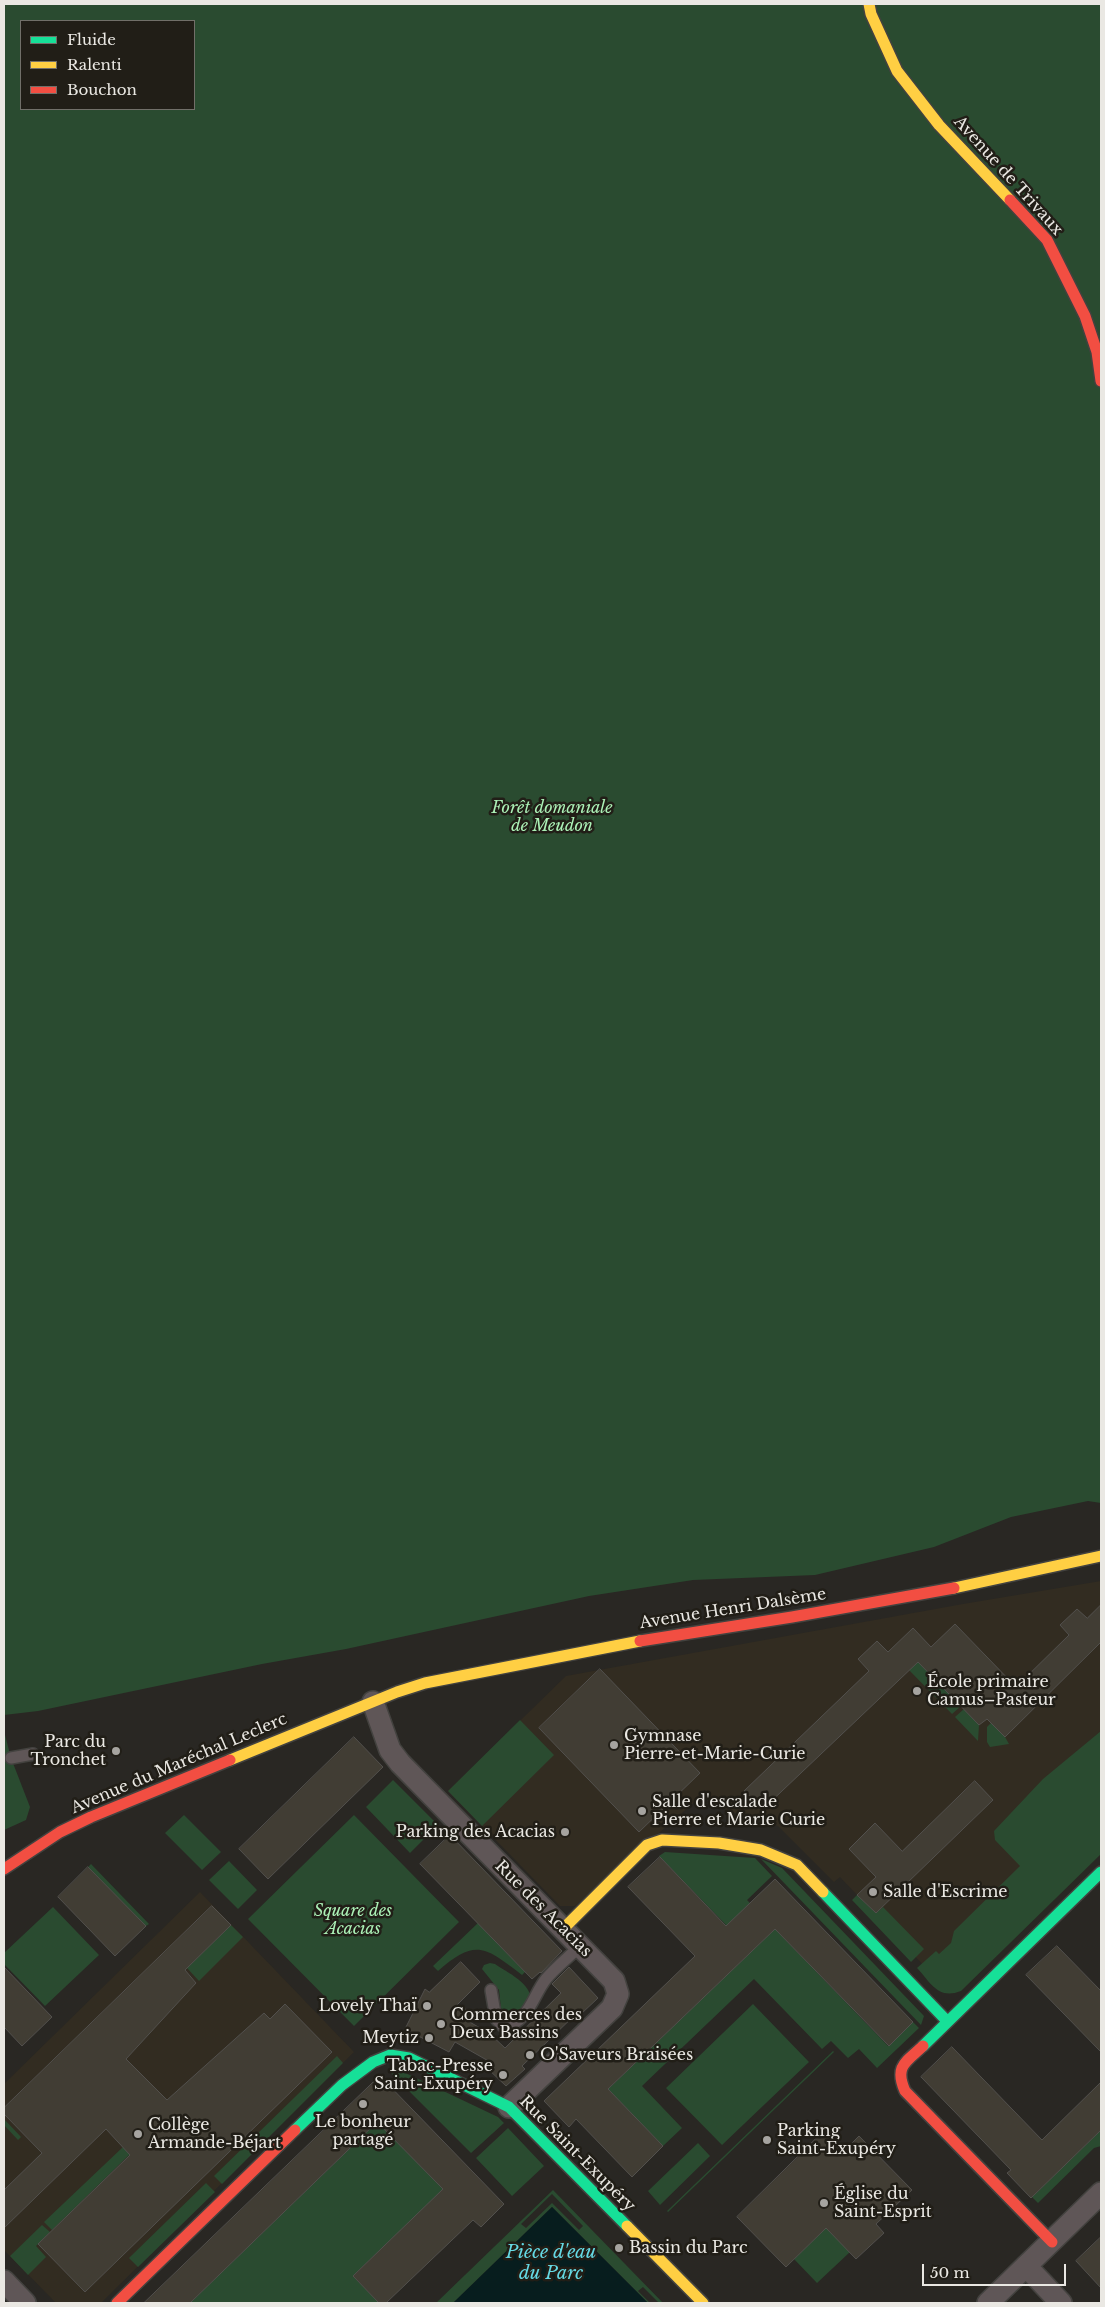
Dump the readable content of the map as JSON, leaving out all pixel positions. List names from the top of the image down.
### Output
{
  "streets": {
    "street": [
      "Avenue de Trivaux",
      "Avenue Henri Dalsème",
      "Avenue du Maréchal Leclerc",
      "Rue des Acacias",
      "Rue Saint-Exupéry"
    ]
  },
  "crossings": [
    ["Avenue Henri Dalsème", "Avenue du Maréchal Leclerc"],
    ["Avenue Henri Dalsème", "Rue des Acacias"],
    ["Avenue du Maréchal Leclerc", "Rue des Acacias"],
    ["Rue des Acacias", "Rue Saint-Exupéry"]
  ],
  "water": ["Pièce d'eau du Parc"],
  "parks": ["Forêt domaniale de Meudon", "Square des Acacias"],
  "places": [
    "École primaire Camus–Pasteur",
    "Gymnase Pierre-et-Marie-Curie",
    "Parc du Tronchet",
    "Salle d'escalade Pierre et Marie Curie",
    "Parking des Acacias",
    "Salle d'Escrime",
    "Lovely Thaï",
    "Commerces des Deux Bassins",
    "Meytiz",
    "O'Saveurs Braisées",
    "Tabac-Presse Saint-Exupéry",
    "Le bonheur partagé",
    "Collège Armande-Béjart",
    "Parking Saint-Exupéry",
    "Église du Saint-Esprit",
    "Bassin du Parc"
  ],
  "legend": ["Fluide", "Ralenti", "Bouchon"],
  "scale_bar": "50 m"
}
